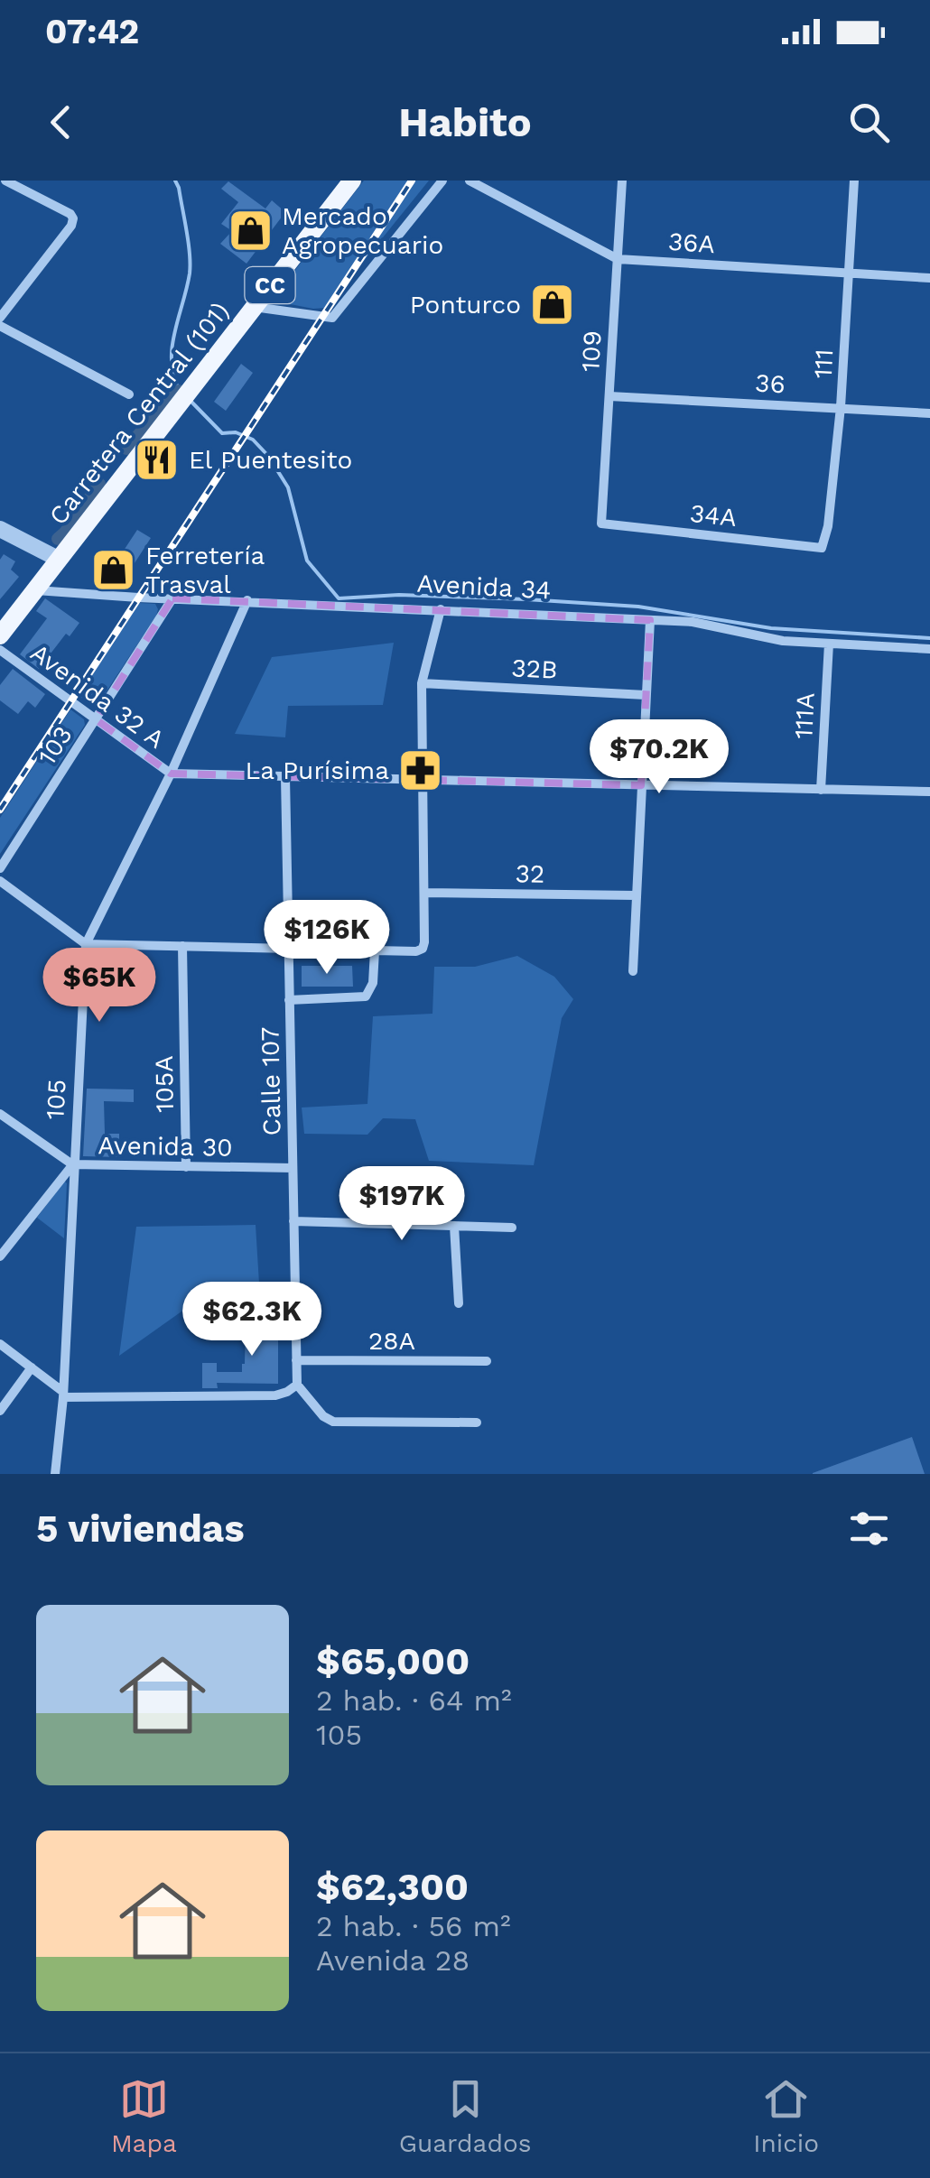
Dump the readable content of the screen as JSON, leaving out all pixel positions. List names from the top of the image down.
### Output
{
  "streets": {
    "main road": ["CC", "Carretera Central (101)"],
    "street": [
      "36A",
      "109",
      "111",
      "36",
      "34A",
      "Avenida 34",
      "32B",
      "Avenida 32 A",
      "111A",
      "103",
      "32",
      "Calle 107",
      "105A",
      "105",
      "Avenida 30",
      "28A"
    ]
  },
  "crossings": [
    ["36A", "109"],
    ["36A", "111"],
    ["109", "36"],
    ["109", "34A"],
    ["111", "36"],
    ["111", "34A"],
    ["Carretera Central (101)", "Avenida 34"],
    ["Avenida 34", "111A"],
    ["Avenida 34", "103"],
    ["Avenida 34", "105"],
    ["Avenida 32 A", "111A"],
    ["Avenida 32 A", "103"],
    ["Avenida 32 A", "Calle 107"],
    ["Avenida 32 A", "105"],
    ["Calle 107", "Avenida 30"],
    ["Calle 107", "28A"],
    ["105A", "Avenida 30"],
    ["105", "Avenida 30"]
  ],
  "places": {
    "shop": ["Mercado Agropecuario", "Ponturco", "Ferretería Trasval"],
    "restaurant": ["El Puentesito"],
    "pharmacy": ["La Purísima"]
  },
  "page": {
    "status": "07:42",
    "header": "Habito",
    "price": [
      "$70.2K",
      "$126K",
      "$65K",
      "$197K",
      "$62.3K"
    ],
    "heading": "5 viviendas",
    "list": [
      {
        "name": "$65,000",
        "note": "2 hab. · 64 m² · 105"
      },
      {
        "name": "$62,300",
        "note": "2 hab. · 56 m² · Avenida 28"
      }
    ],
    "tabs": ["Mapa", "Guardados", "Inicio"]
  }
}
